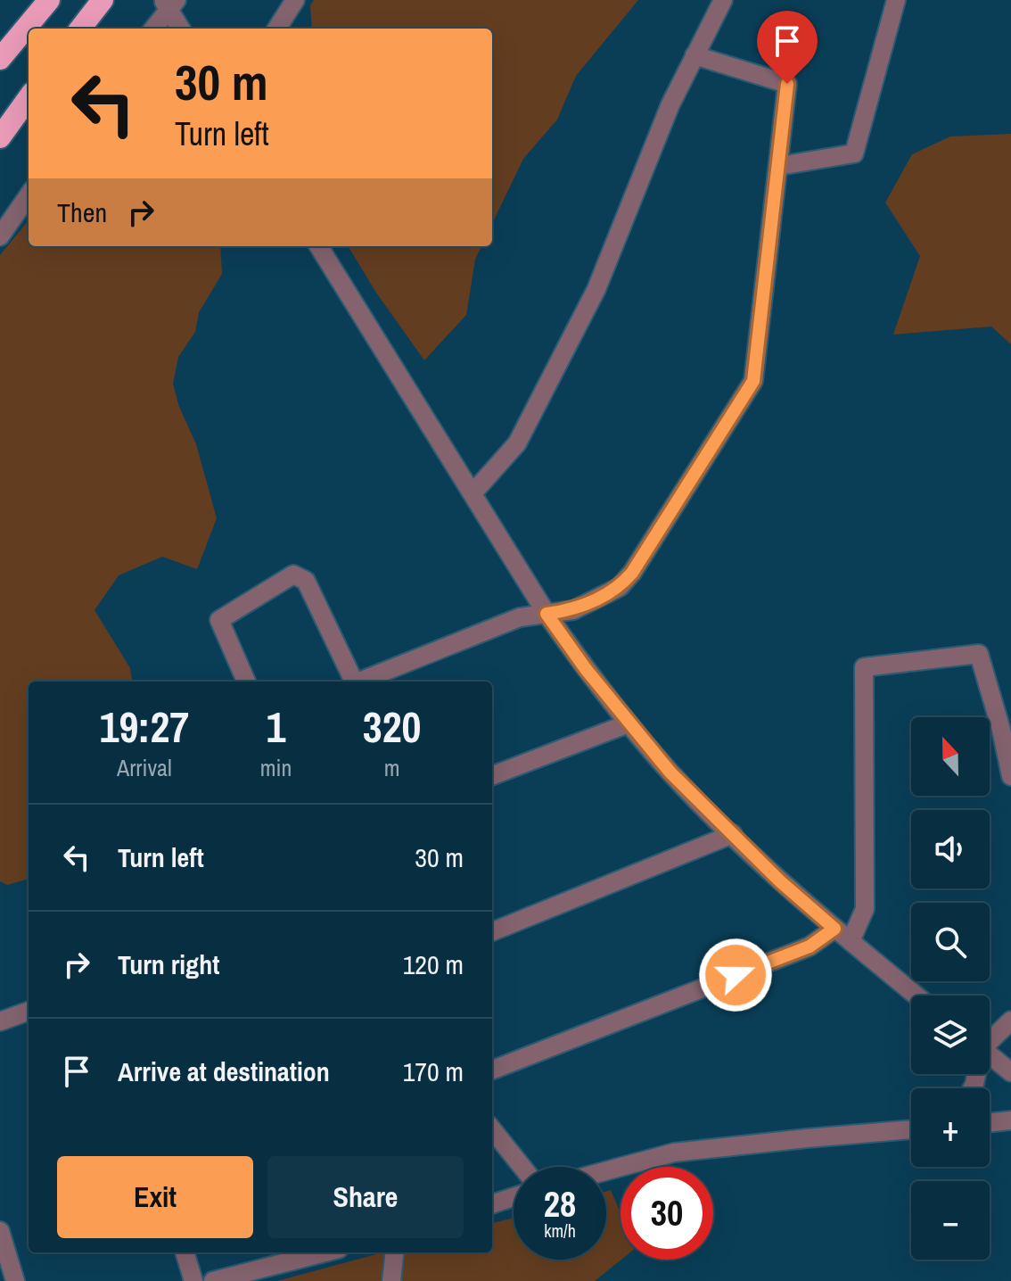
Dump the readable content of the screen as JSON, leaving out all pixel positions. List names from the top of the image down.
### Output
{
  "north": "top",
  "page": {
    "turn": ["30 m", "Turn left"],
    "then": "Then",
    "eta": [
      "19:27",
      "Arrival",
      "1",
      "min",
      "320",
      "m"
    ],
    "map_buttons": ["+", "−"],
    "list": [
      {
        "name": "Turn left",
        "value": "30 m"
      },
      {
        "name": "Turn right",
        "value": "120 m"
      },
      {
        "name": "Arrive at destination",
        "value": "170 m"
      }
    ],
    "buttons": ["Exit", "Share"],
    "speed": "28 km/h",
    "limit": "30"
  }
}
